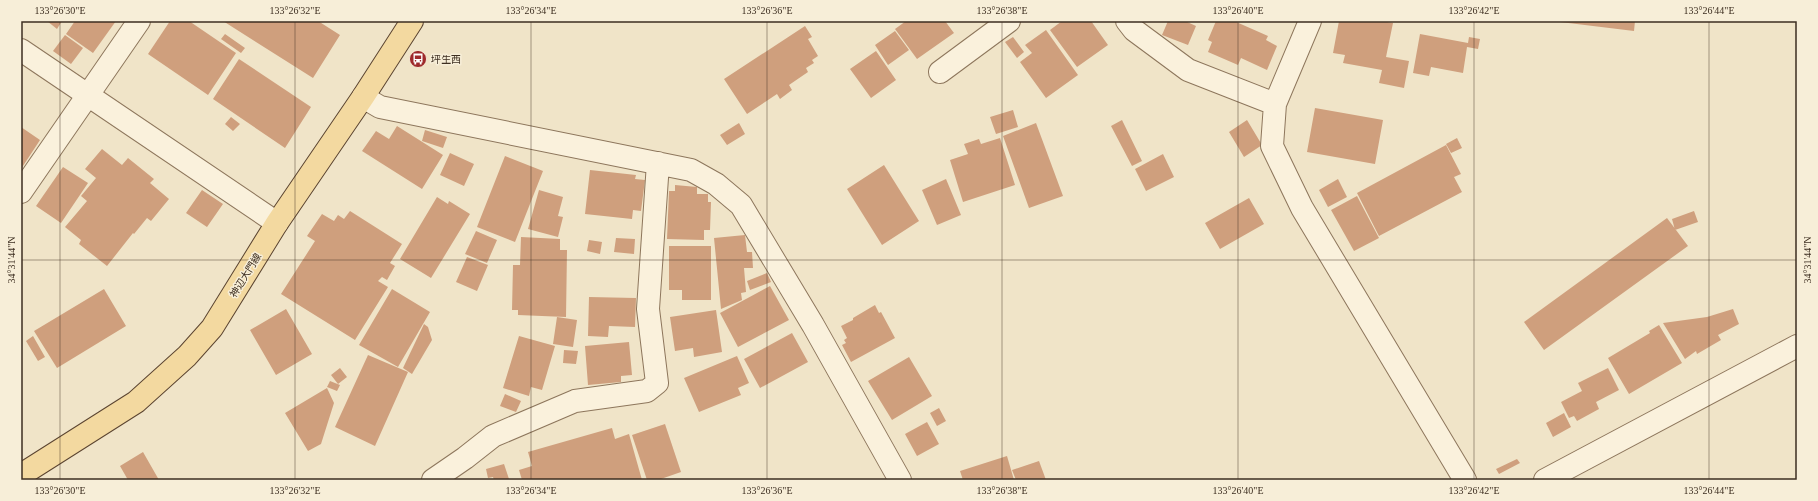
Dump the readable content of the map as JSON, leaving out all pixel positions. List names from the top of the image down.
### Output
{
  "streets": {
    "main road": ["神辺大門線"]
  },
  "places": {
    "bus stop": ["坪生西"]
  },
  "coordinates": [
    "133°26'30\"E",
    "133°26'32\"E",
    "133°26'34\"E",
    "133°26'36\"E",
    "133°26'38\"E",
    "133°26'40\"E",
    "133°26'42\"E",
    "133°26'44\"E",
    "34°31'44\"N"
  ]
}
